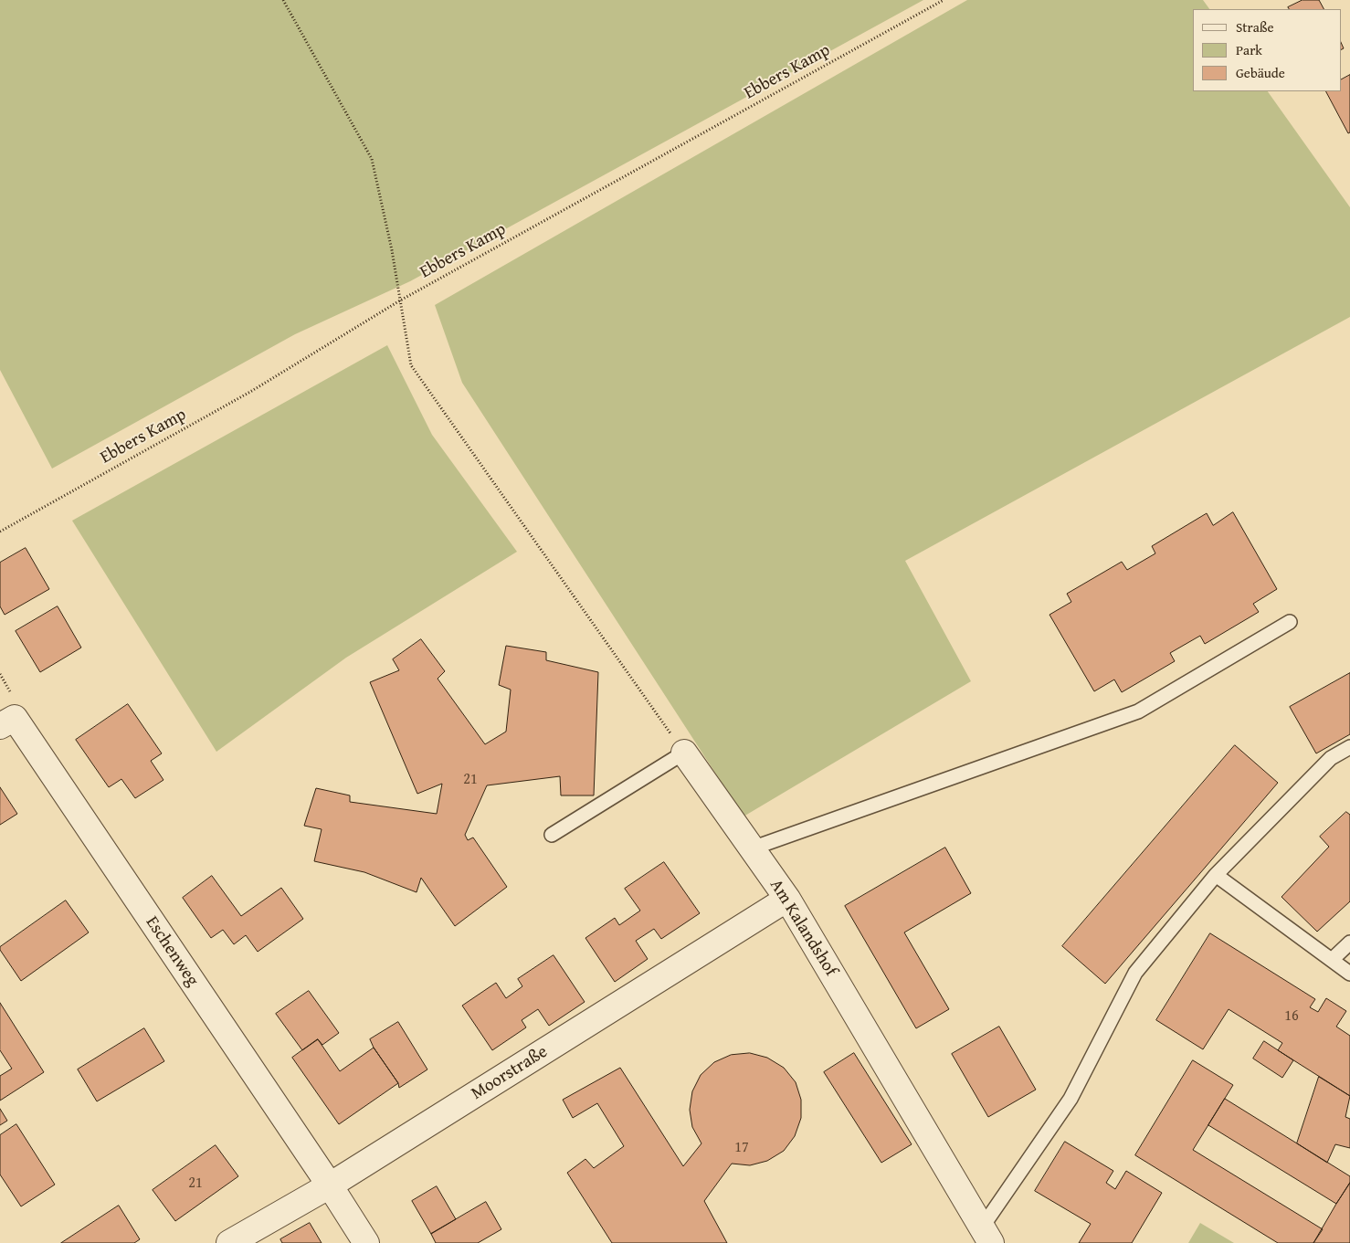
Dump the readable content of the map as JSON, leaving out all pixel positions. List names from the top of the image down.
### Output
{
  "streets": {
    "street": ["Am Kalandshof", "Eschenweg", "Moorstraße"],
    "path": ["Ebbers Kamp"]
  },
  "crossings": [
    ["Am Kalandshof", "Moorstraße"],
    ["Eschenweg", "Moorstraße"]
  ],
  "house_numbers": [
    "21",
    "16",
    "17",
    "21"
  ],
  "legend": ["Straße", "Park", "Gebäude"]
}
